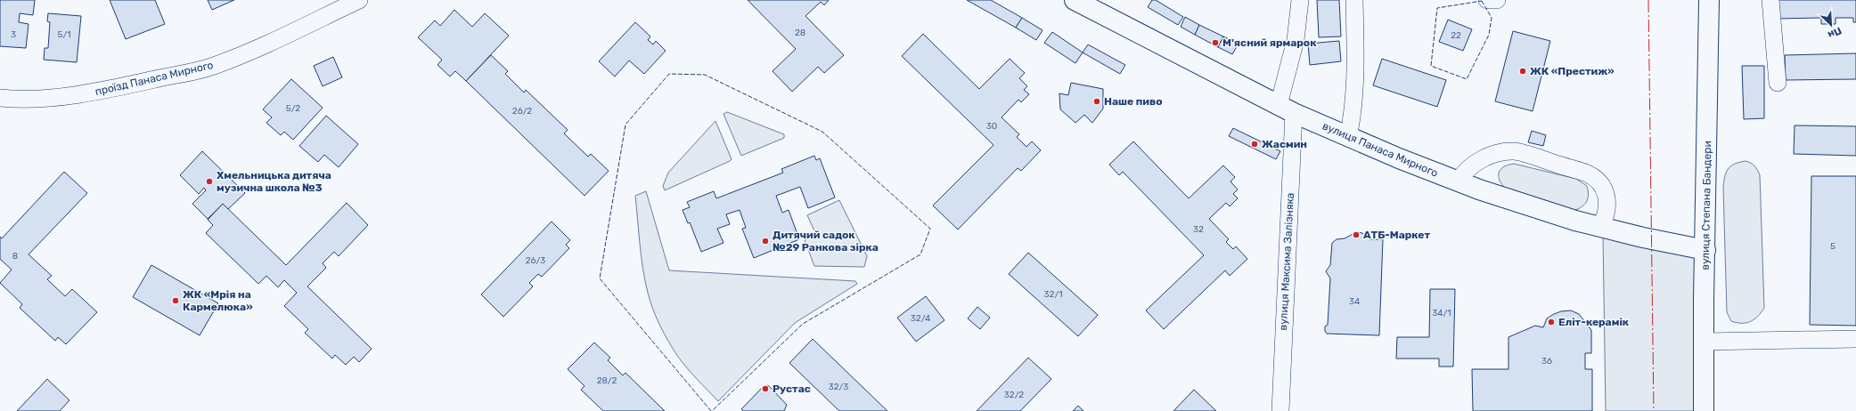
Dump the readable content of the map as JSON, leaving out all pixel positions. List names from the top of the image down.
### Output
{
  "streets": {
    "main road": ["вулиця Панаса Мирного", "вулиця Степана Бандери"],
    "street": ["проїзд Панаса Мирного", "вулиця Максима Залізняка"]
  },
  "crossings": [
    ["вулиця Панаса Мирного", "вулиця Степана Бандери"],
    ["вулиця Панаса Мирного", "вулиця Максима Залізняка"]
  ],
  "places": [
    "М'ясний ярмарок",
    "ЖК «Престиж»",
    "Наше пиво",
    "Жасмин",
    "Хмельницька дитяча музична школа №3",
    "АТБ-Маркет",
    "Дитячий садок №29 Ранкова зірка",
    "ЖК «Мрія на Кармелюка»",
    "Еліт-керамік",
    "Рустас"
  ],
  "house_numbers": [
    "28",
    "3",
    "5/1",
    "22",
    "5/2",
    "26/2",
    "30",
    "32",
    "5",
    "8",
    "26/3",
    "32/1",
    "34",
    "34/1",
    "32/4",
    "36",
    "28/2",
    "32/3",
    "32/2"
  ],
  "north": "bottom right"
}
